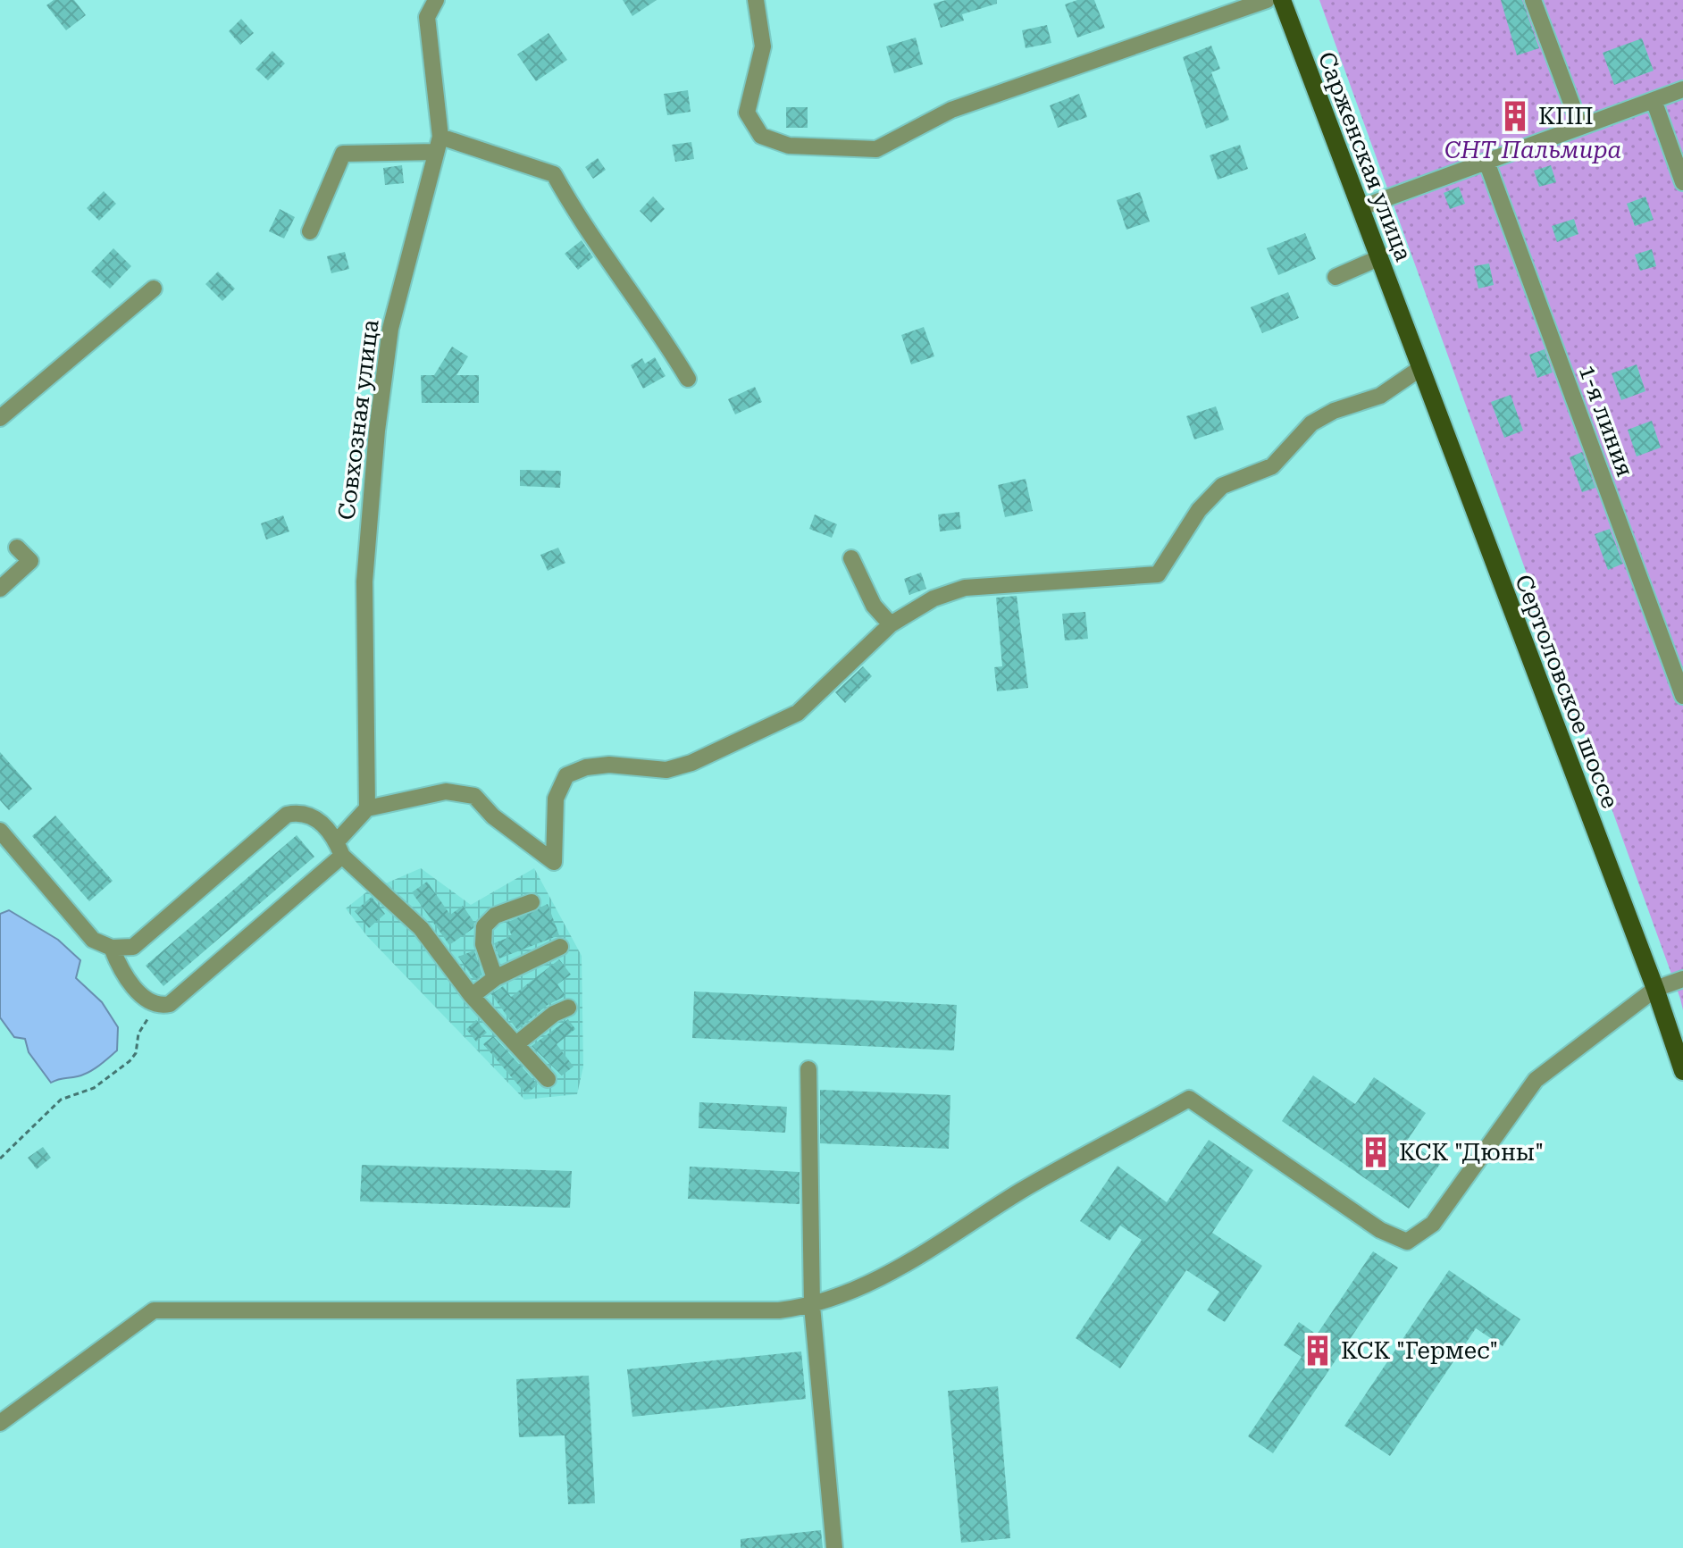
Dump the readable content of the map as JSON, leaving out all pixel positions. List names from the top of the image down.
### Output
{
  "streets": {
    "main road": ["Сарженская улица", "Сертоловское шоссе"],
    "street": ["Совхозная улица", "1-я линия"]
  },
  "crossings": [
    ["Сарженская улица", "Сертоловское шоссе"]
  ],
  "parks": ["СНТ Пальмира"],
  "places": {
    "building": ["КПП", "КСК \"Дюны\"", "КСК \"Гермес\""]
  }
}
